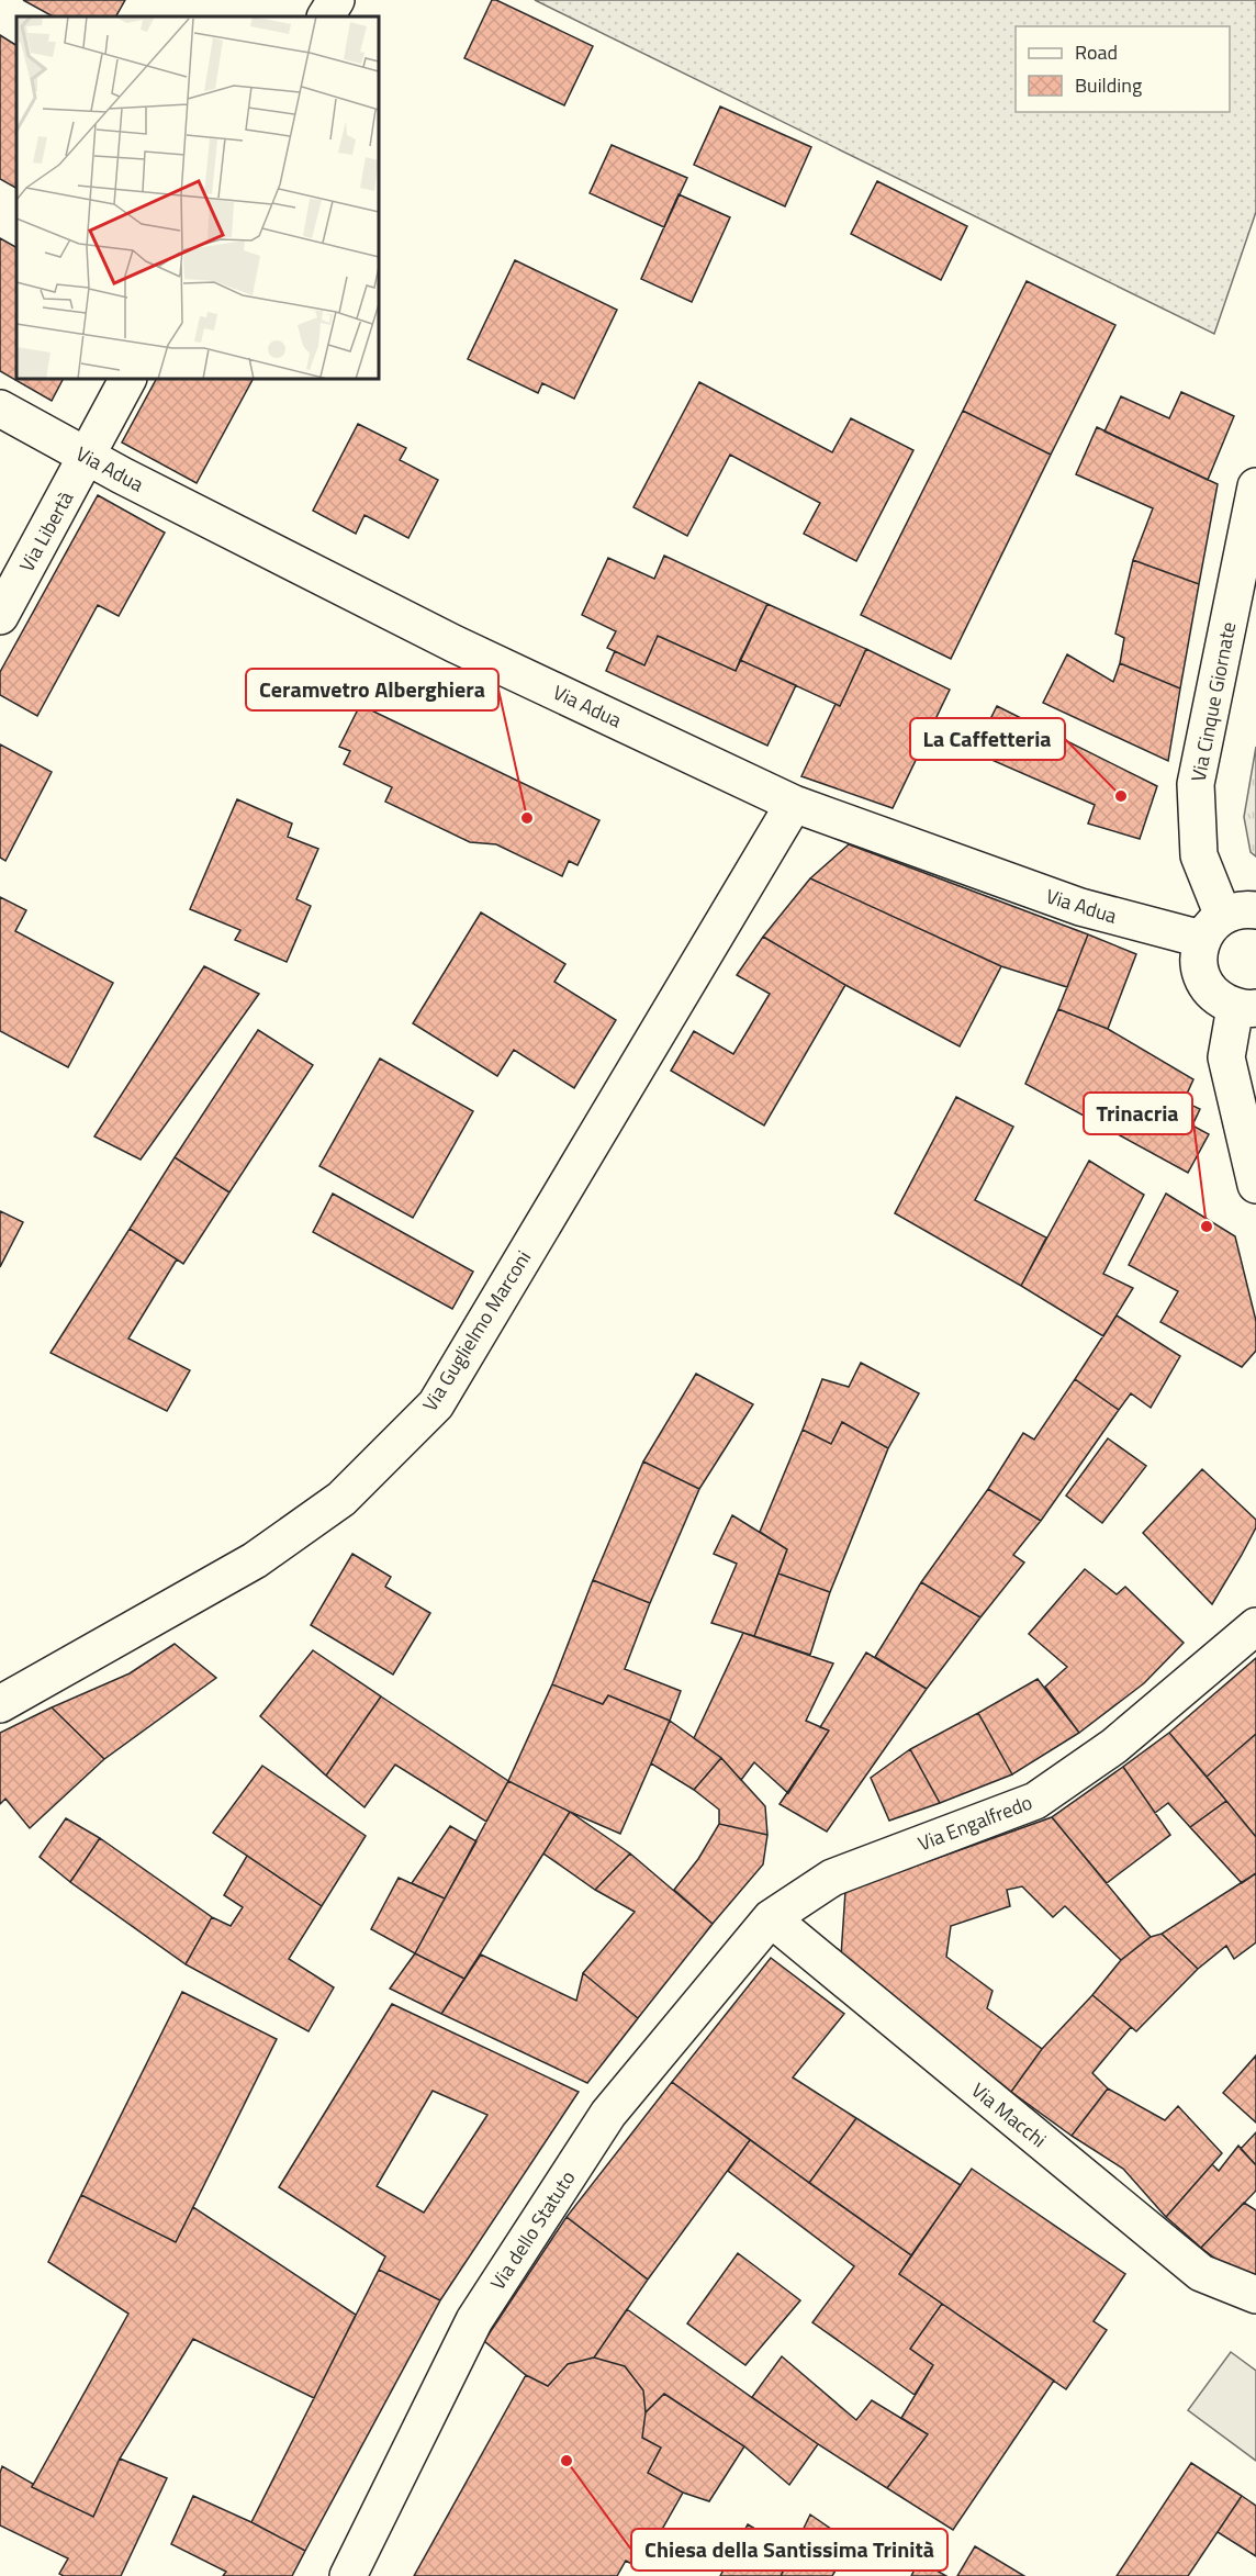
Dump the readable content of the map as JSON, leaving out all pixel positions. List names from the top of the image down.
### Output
{
  "streets": {
    "street": [
      "Via Adua",
      "Via Libertà",
      "Via Cinque Giornate",
      "Via Guglielmo Marconi",
      "Via Engalfredo",
      "Via Macchi",
      "Via dello Statuto"
    ]
  },
  "crossings": [
    ["Via Adua", "Via Libertà"],
    ["Via Adua", "Via Cinque Giornate"],
    ["Via Adua", "Via Guglielmo Marconi"],
    ["Via Engalfredo", "Via Macchi"],
    ["Via Engalfredo", "Via dello Statuto"],
    ["Via Macchi", "Via dello Statuto"]
  ],
  "places": [
    "La Caffetteria",
    "Ceramvetro Alberghiera",
    "Trinacria",
    "Chiesa della Santissima Trinità"
  ],
  "legend": ["Road", "Building"]
}
